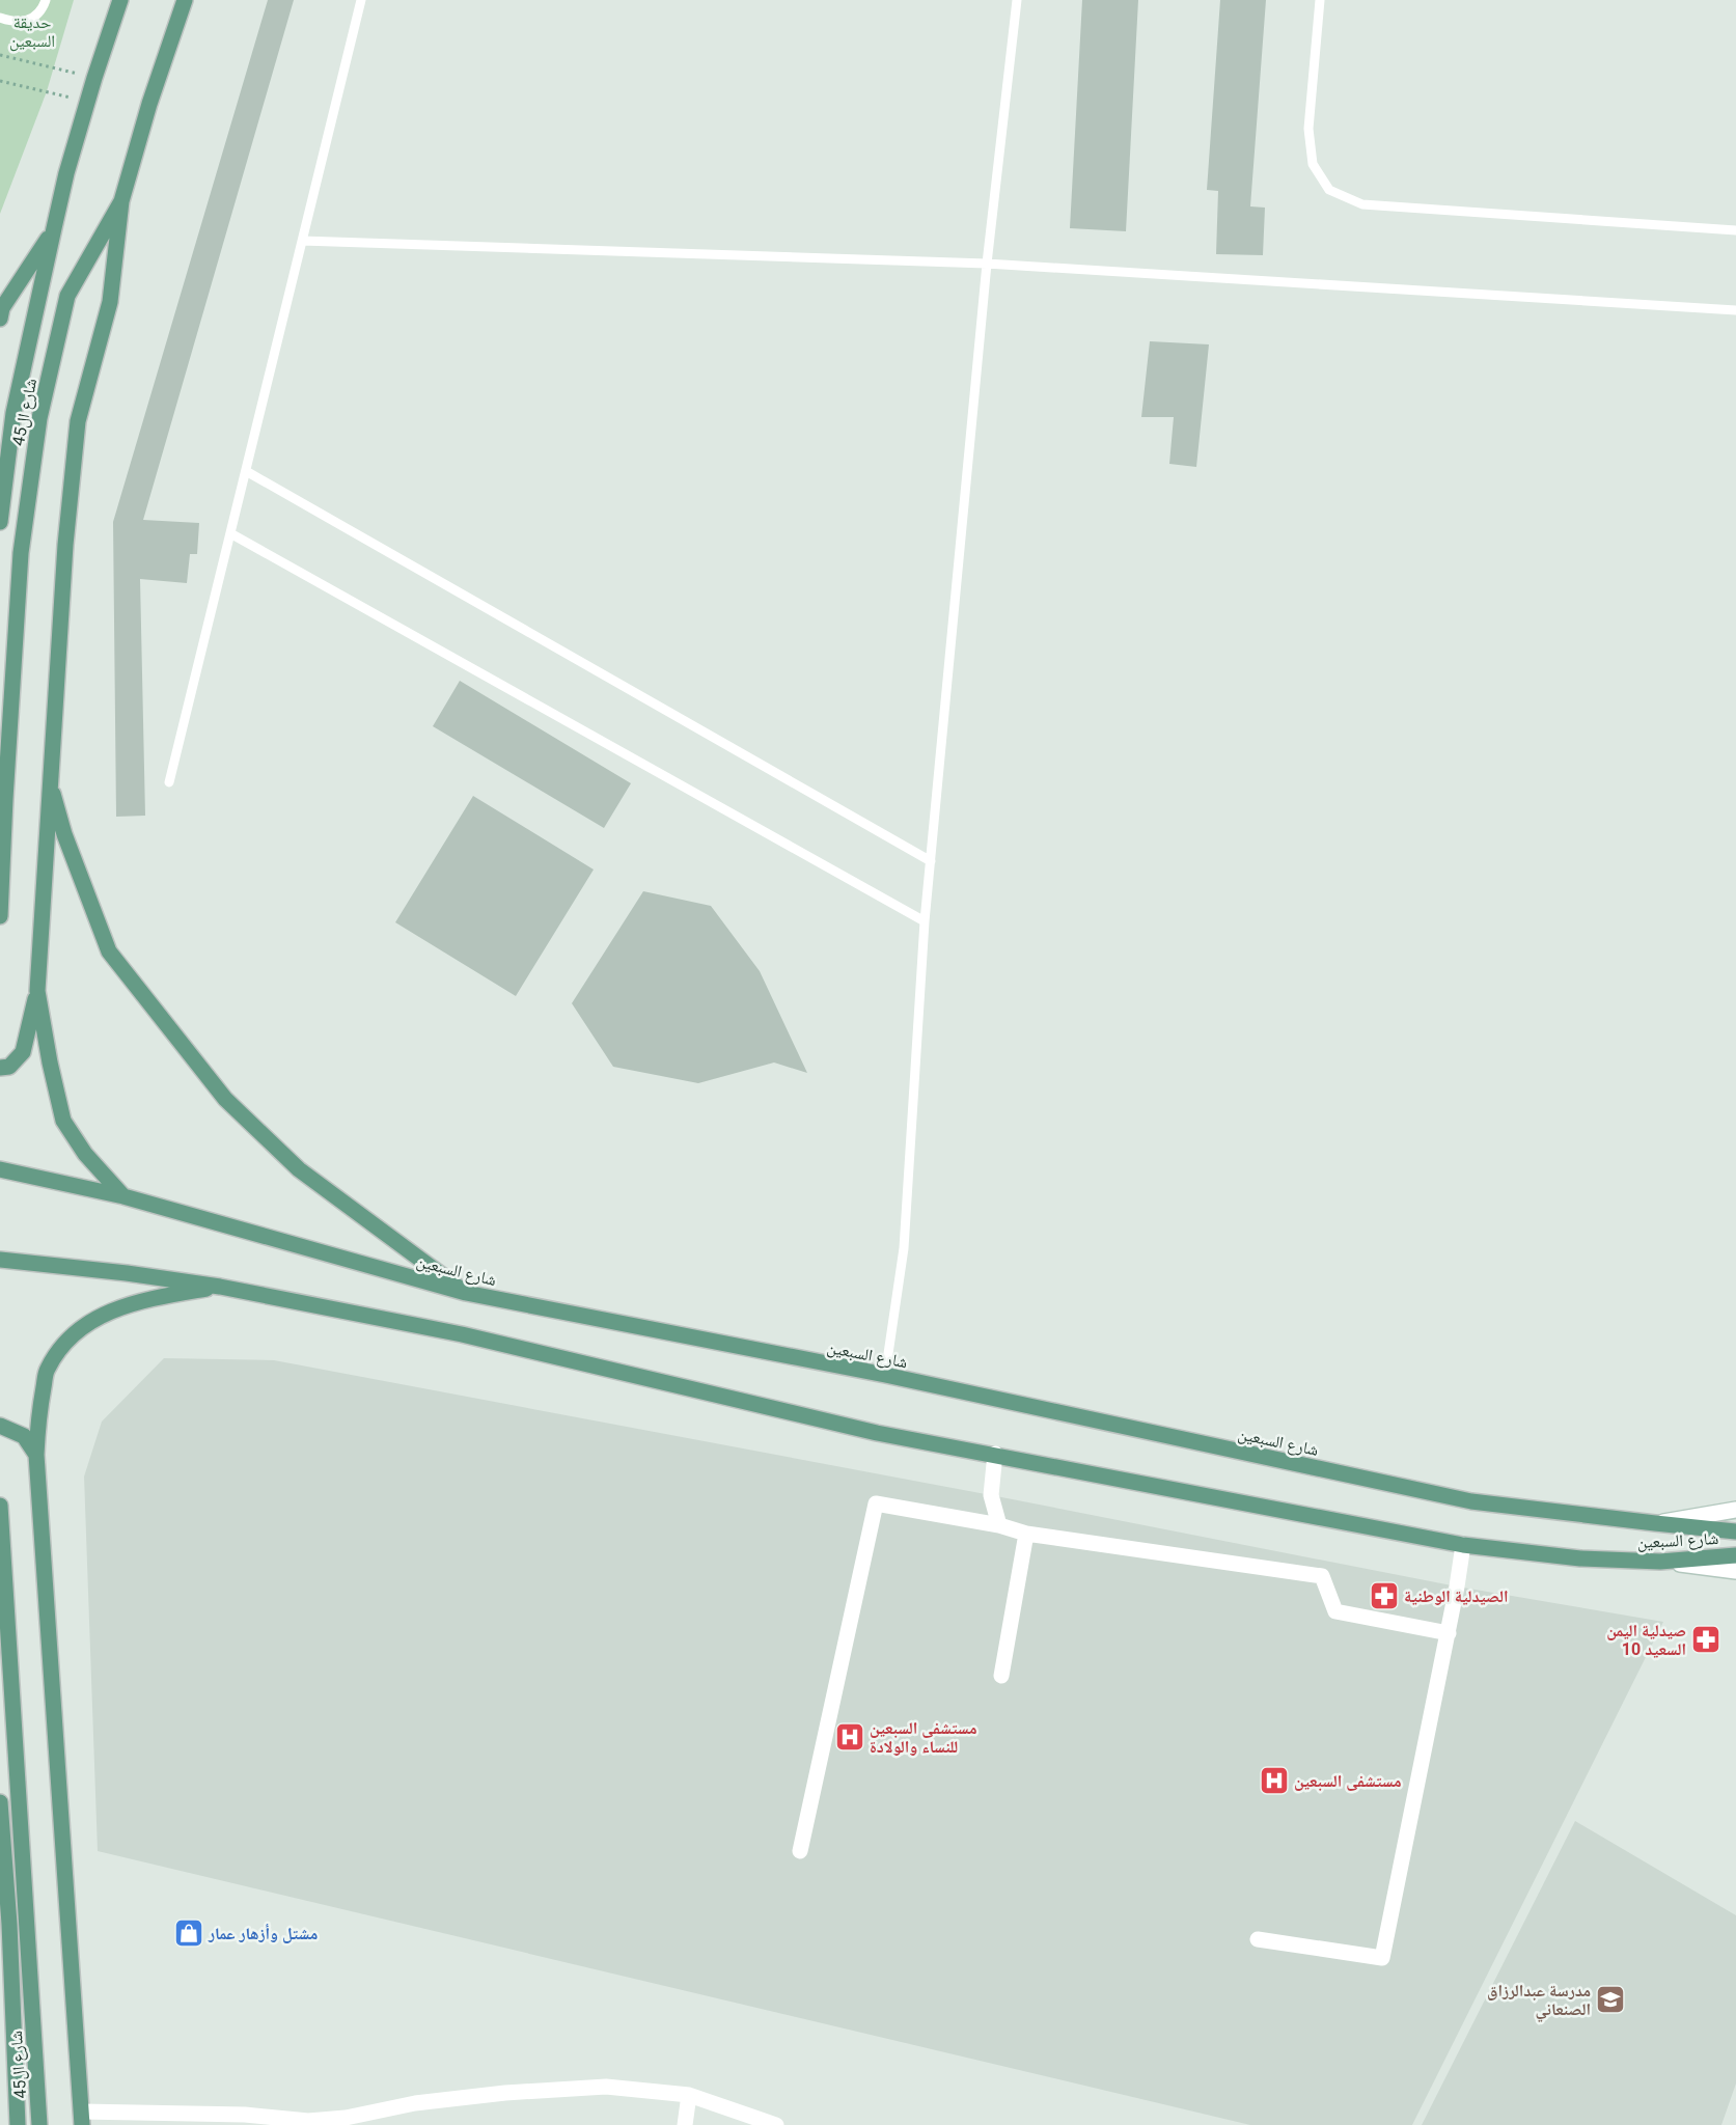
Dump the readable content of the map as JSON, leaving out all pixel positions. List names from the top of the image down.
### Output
{
  "streets": {
    "main road": ["شارع ال45", "شارع السبعين"]
  },
  "parks": ["حديقة السبعين"],
  "places": {
    "pharmacy": ["الصيدلية الوطنية", "صيدلية اليمن السعيد 10"],
    "hospital": ["مستشفى السبعين للنساء والولادة", "مستشفى السبعين"],
    "shop": ["مشتل وأزهار عمار"],
    "school or university": ["مدرسة عبدالرزاق الصنعاني"]
  }
}
